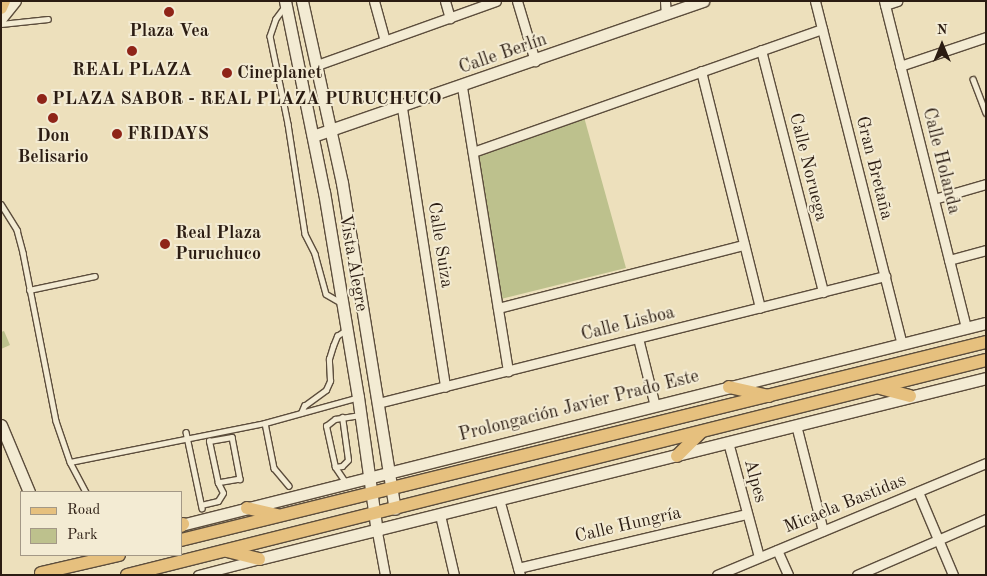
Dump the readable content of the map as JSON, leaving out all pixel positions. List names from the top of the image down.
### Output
{
  "streets": {
    "main road": ["Prolongación Javier Prado Este"],
    "street": [
      "Calle Berlín",
      "Calle Holanda",
      "Calle Noruega",
      "Gran Bretaña",
      "Calle Suiza",
      "Vista Alegre",
      "Calle Lisboa",
      "Alpes",
      "Micaela Bastidas",
      "Calle Hungría"
    ]
  },
  "crossings": [
    ["Calle Berlín", "Calle Suiza"],
    ["Calle Berlín", "Vista Alegre"],
    ["Calle Holanda", "Prolongación Javier Prado Este"],
    ["Calle Noruega", "Calle Lisboa"],
    ["Gran Bretaña", "Calle Lisboa"],
    ["Gran Bretaña", "Prolongación Javier Prado Este"],
    ["Calle Suiza", "Calle Lisboa"],
    ["Vista Alegre", "Calle Lisboa"],
    ["Vista Alegre", "Prolongación Javier Prado Este"],
    ["Alpes", "Micaela Bastidas"],
    ["Alpes", "Calle Hungría"]
  ],
  "places": [
    "Plaza Vea",
    "REAL PLAZA",
    "Cineplanet",
    "PLAZA SABOR - REAL PLAZA PURUCHUCO",
    "Don Belisario",
    "FRIDAYS",
    "Real Plaza Puruchuco"
  ],
  "legend": ["Road", "Park"],
  "north": "top"
}
